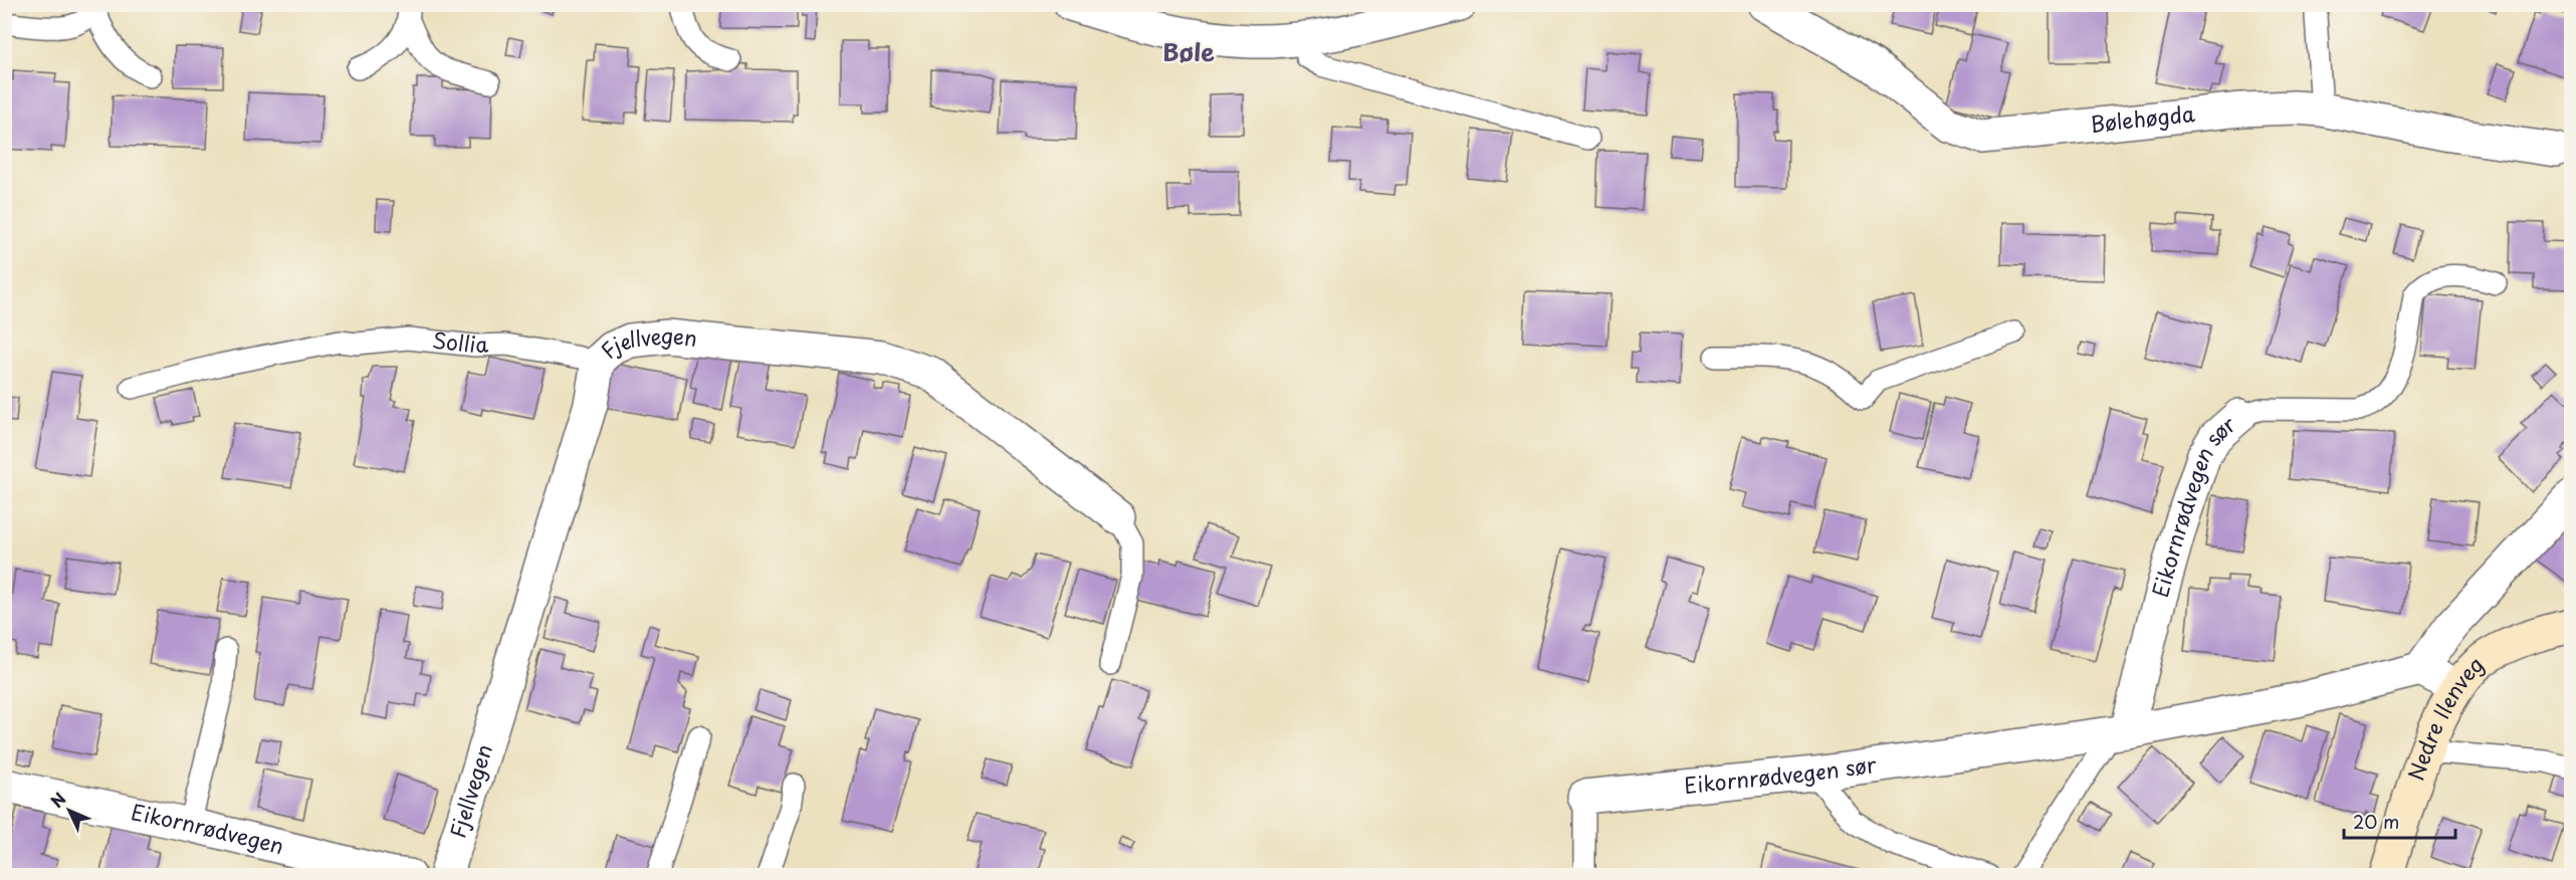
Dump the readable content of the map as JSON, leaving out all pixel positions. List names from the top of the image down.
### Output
{
  "streets": {
    "street": [
      "Bølehøgda",
      "Fjellvegen",
      "Eikornrødvegen sør",
      "Nedre Ilenveg",
      "Eikornrødvegen"
    ],
    "lane": ["Sollia"]
  },
  "crossings": [
    ["Sollia", "Fjellvegen"]
  ],
  "districts": ["Bøle"],
  "scale_bar": "20 m",
  "north": "top left"
}
